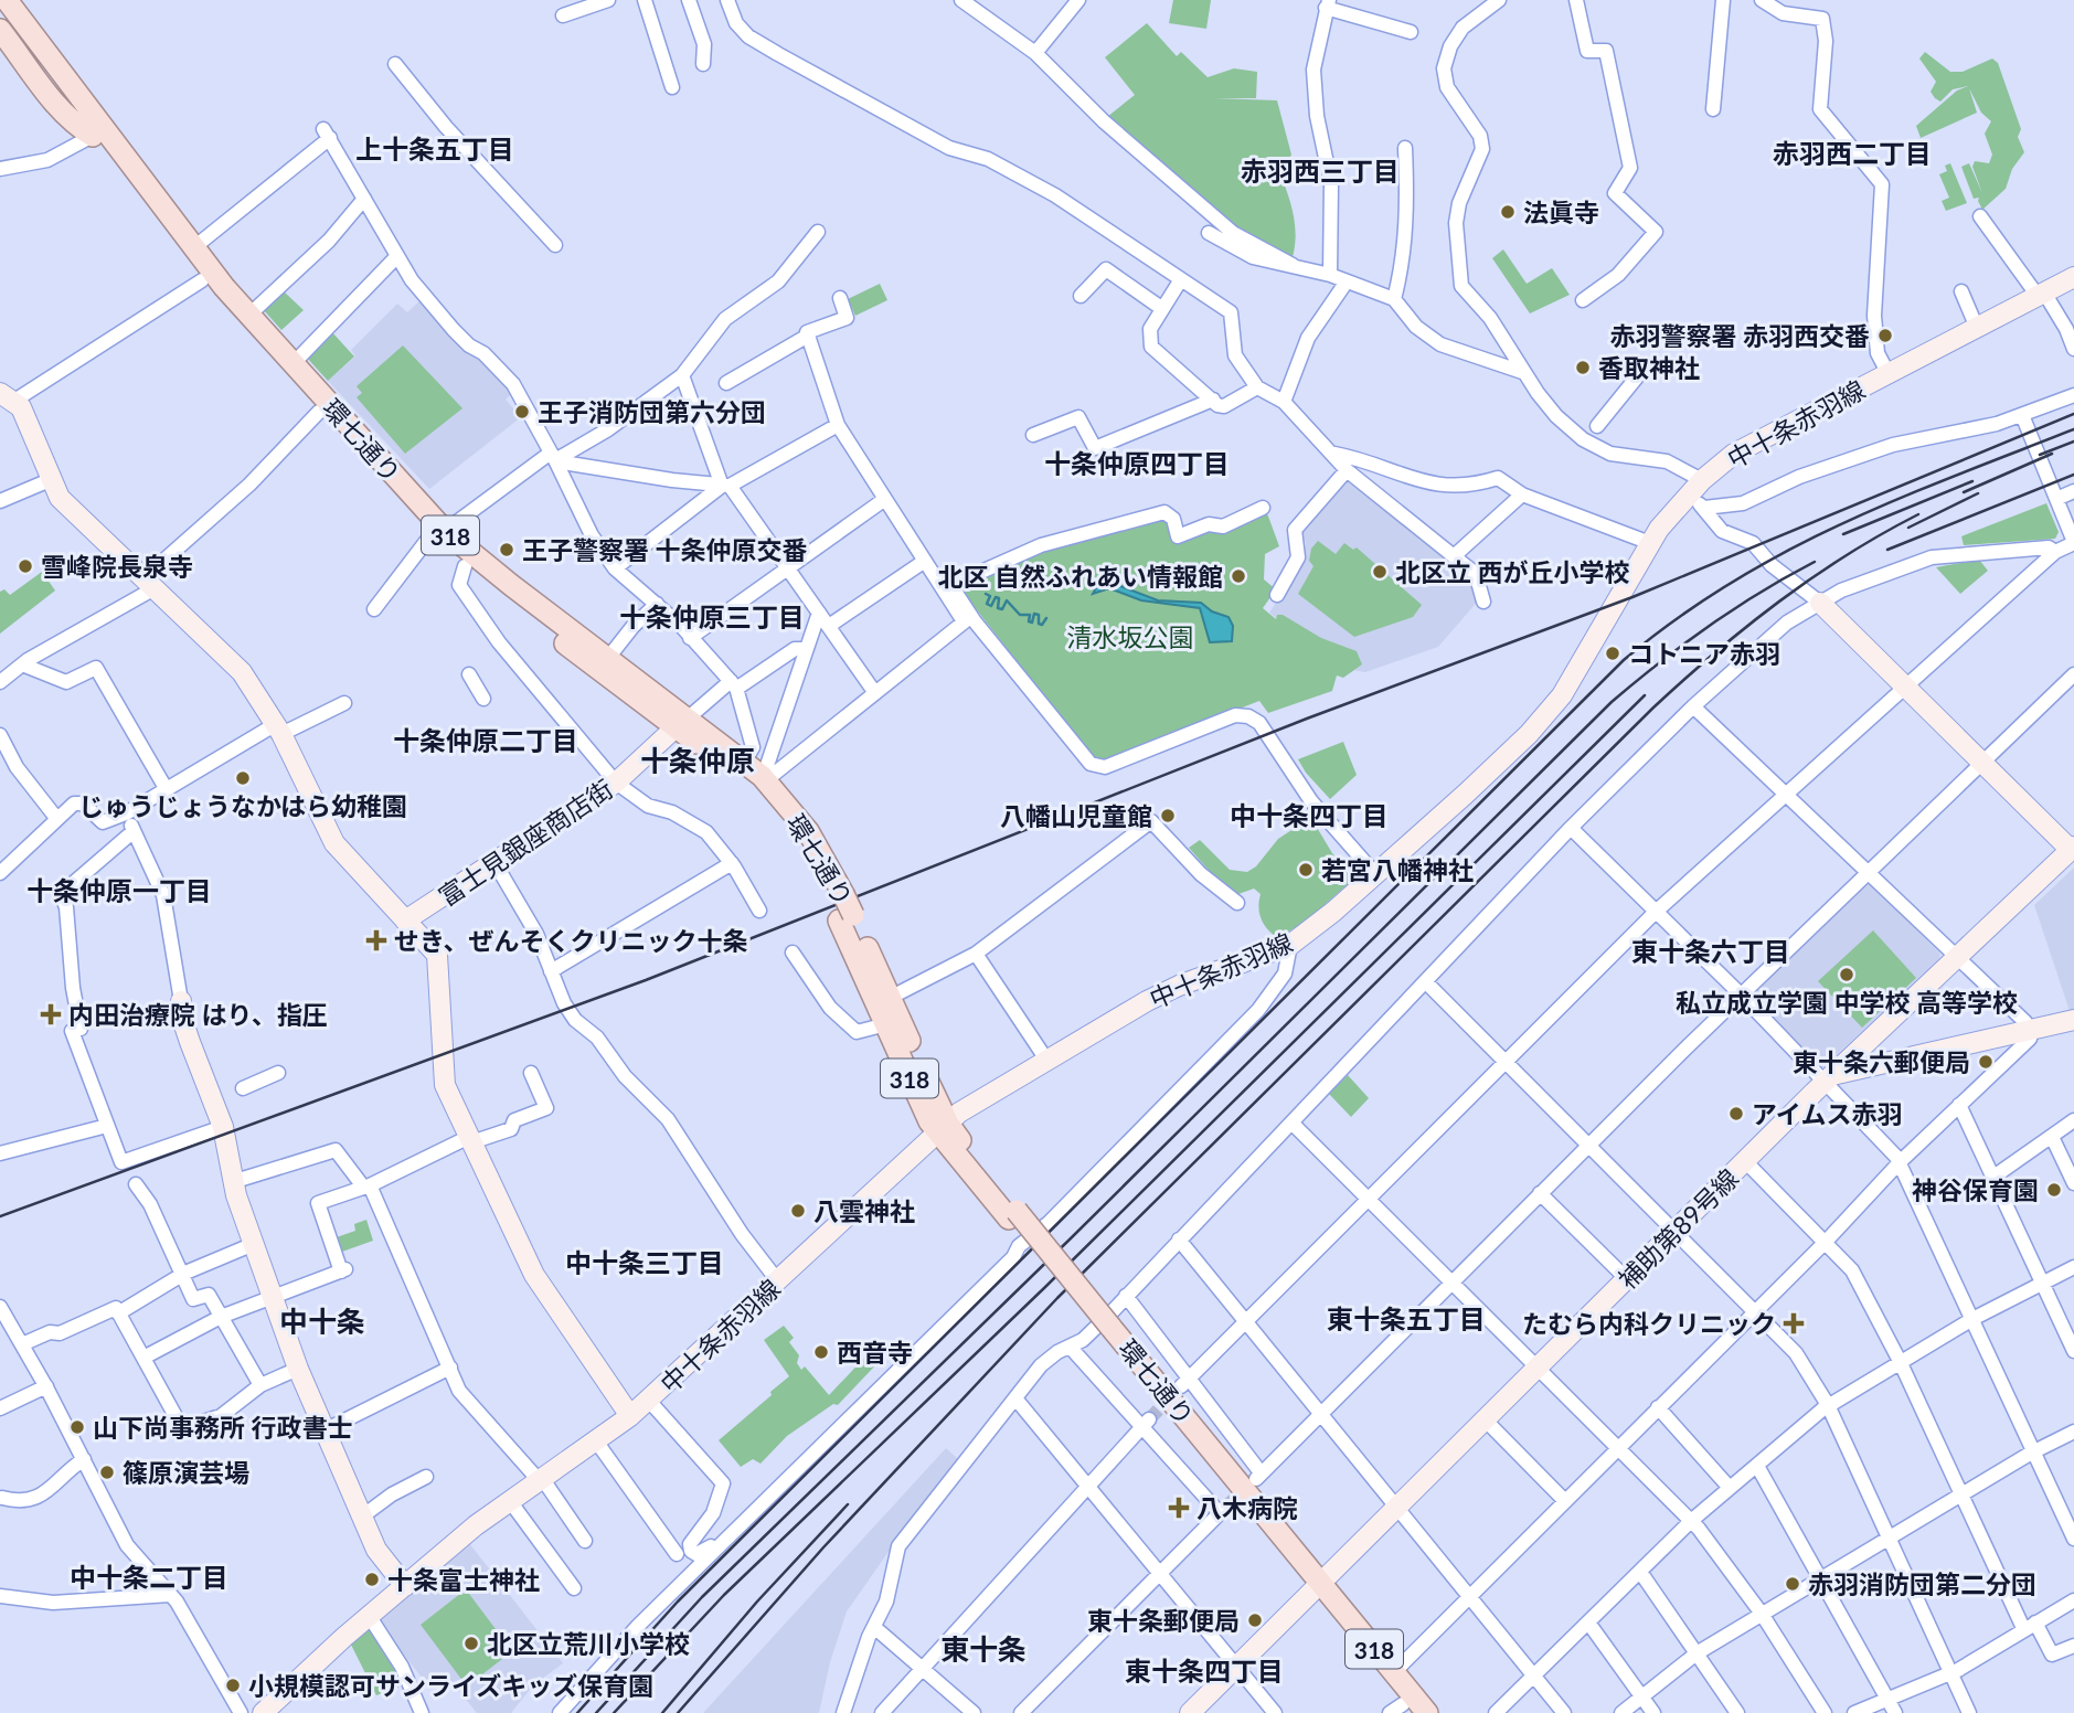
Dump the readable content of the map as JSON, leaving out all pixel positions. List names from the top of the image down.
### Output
{
  "streets": {
    "main road": ["環七通り", "318"],
    "street": ["中十条赤羽線", "富士見銀座商店街", "補助第89号線"]
  },
  "crossings": [
    ["中十条赤羽線", "環七通り"],
    ["環七通り", "富士見銀座商店街"],
    ["環七通り", "補助第89号線"]
  ],
  "districts": [
    "上十条五丁目",
    "赤羽西二丁目",
    "赤羽西三丁目",
    "十条仲原四丁目",
    "十条仲原三丁目",
    "十条仲原二丁目",
    "十条仲原",
    "中十条四丁目",
    "十条仲原一丁目",
    "東十条六丁目",
    "中十条三丁目",
    "東十条五丁目",
    "中十条",
    "中十条二丁目",
    "東十条",
    "東十条四丁目"
  ],
  "parks": ["清水坂公園"],
  "places": {
    "other": [
      "法眞寺",
      "赤羽警察署 赤羽西交番",
      "香取神社",
      "王子消防団第六分団",
      "王子警察署 十条仲原交番",
      "雪峰院長泉寺",
      "北区立 西が丘小学校",
      "北区 自然ふれあい情報館",
      "コトニア赤羽",
      "じゅうじょうなかはら幼稚園",
      "八幡山児童館",
      "若宮八幡神社",
      "私立成立学園 中学校 高等学校",
      "東十条六郵便局",
      "アイムス赤羽",
      "神谷保育園",
      "八雲神社",
      "西音寺",
      "山下尚事務所 行政書士",
      "篠原演芸場",
      "十条富士神社",
      "赤羽消防団第二分団",
      "東十条郵便局",
      "北区立荒川小学校",
      "小規模認可サンライズキッズ保育園"
    ],
    "health": [
      "せき、ぜんそくクリニック十条",
      "内田治療院 はり、指圧",
      "たむら内科クリニック",
      "八木病院"
    ]
  }
}
